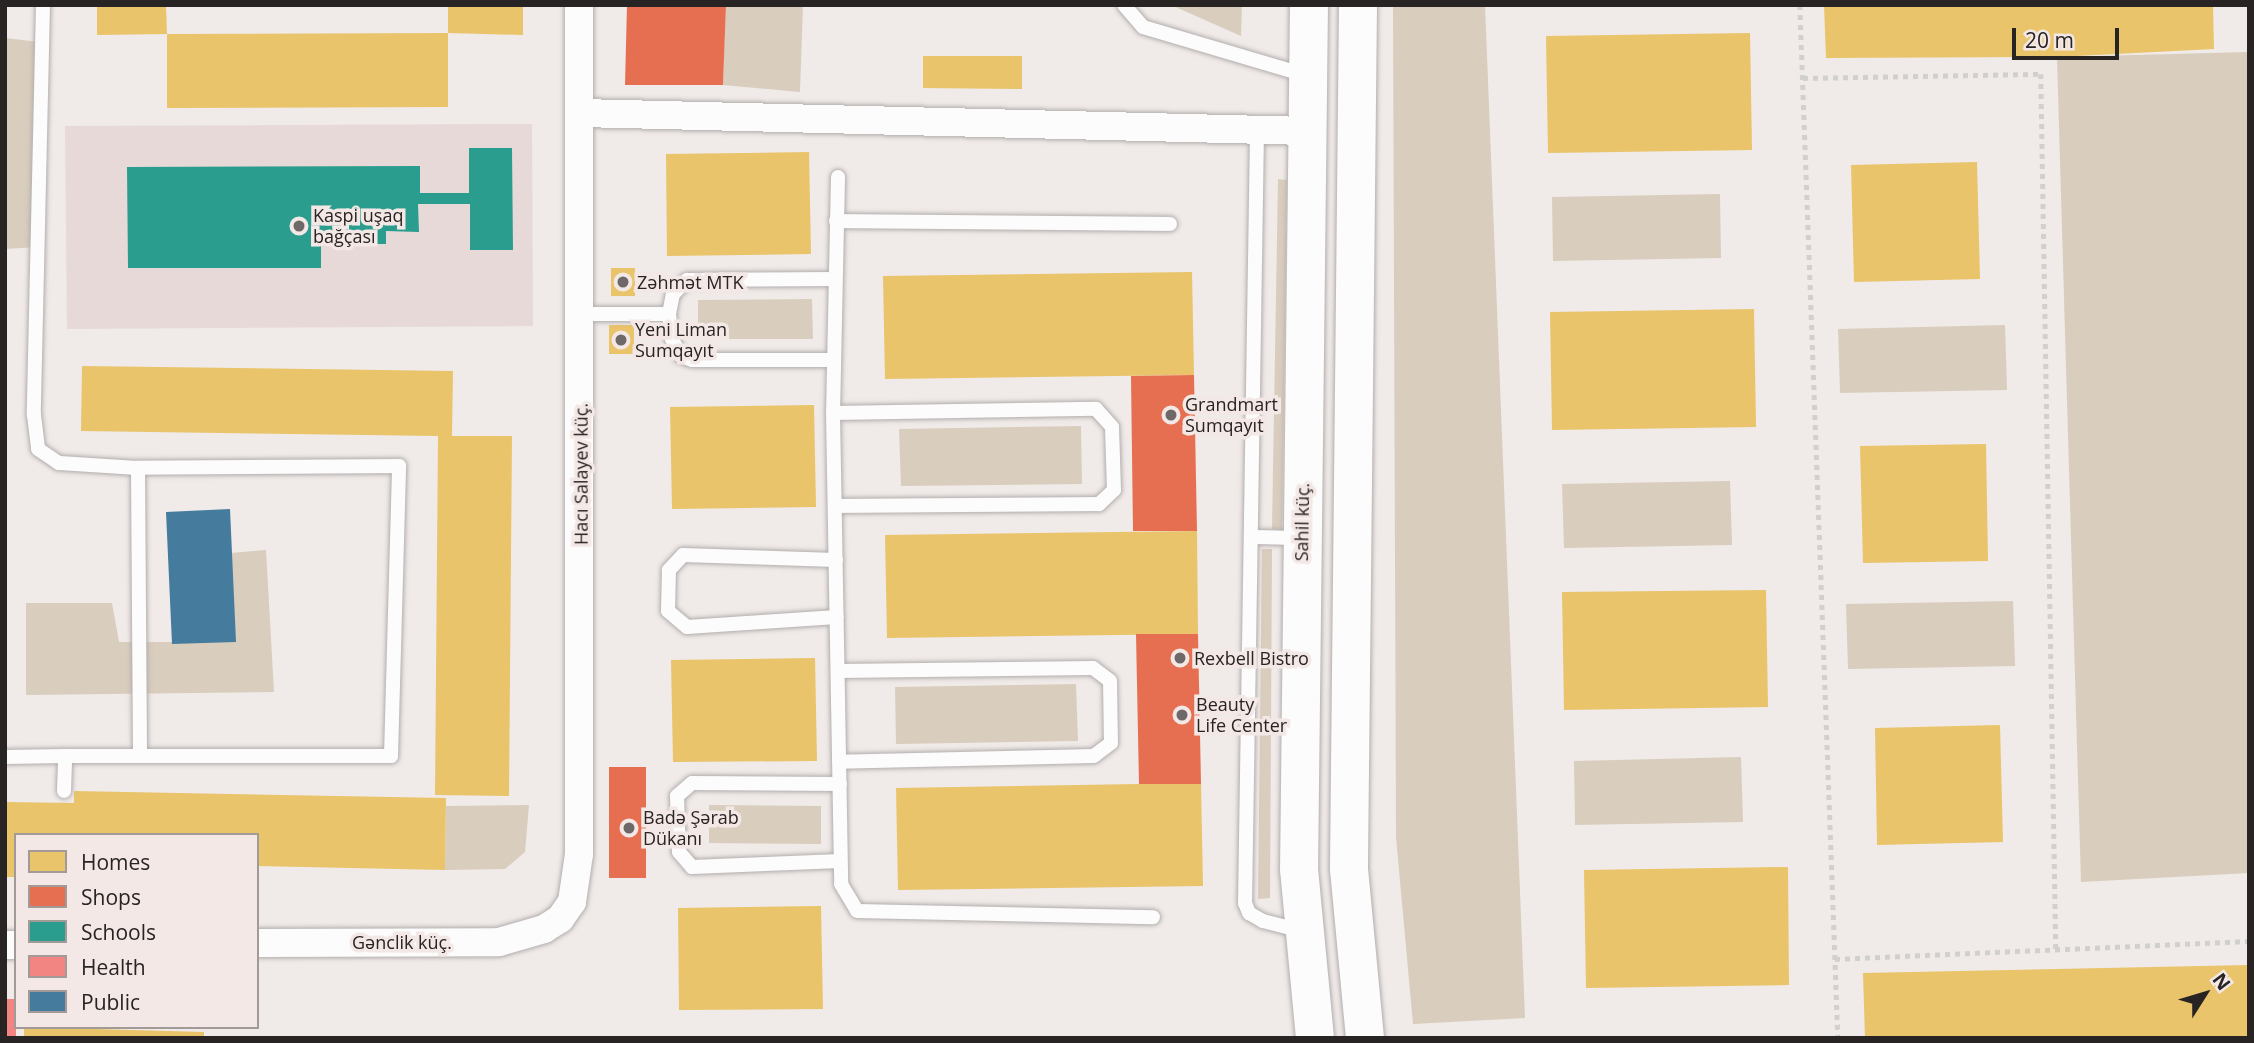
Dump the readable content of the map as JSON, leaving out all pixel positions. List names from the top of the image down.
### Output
{
  "streets": {
    "main road": ["Sahil küç."],
    "street": ["Hacı Salayev küç.", "Gənclik küç."]
  },
  "crossings": [
    ["Hacı Salayev küç.", "Gənclik küç."]
  ],
  "places": [
    "Kaspi uşaq bağçası",
    "Zəhmət MTK",
    "Yeni Liman Sumqayıt",
    "Grandmart Sumqayıt",
    "Rexbell Bistro",
    "Beauty Life Center",
    "Badә Şәrab Dükanı"
  ],
  "legend": [
    "Homes",
    "Shops",
    "Schools",
    "Health",
    "Public"
  ],
  "scale_bar": "20 m",
  "north": "top right"
}
